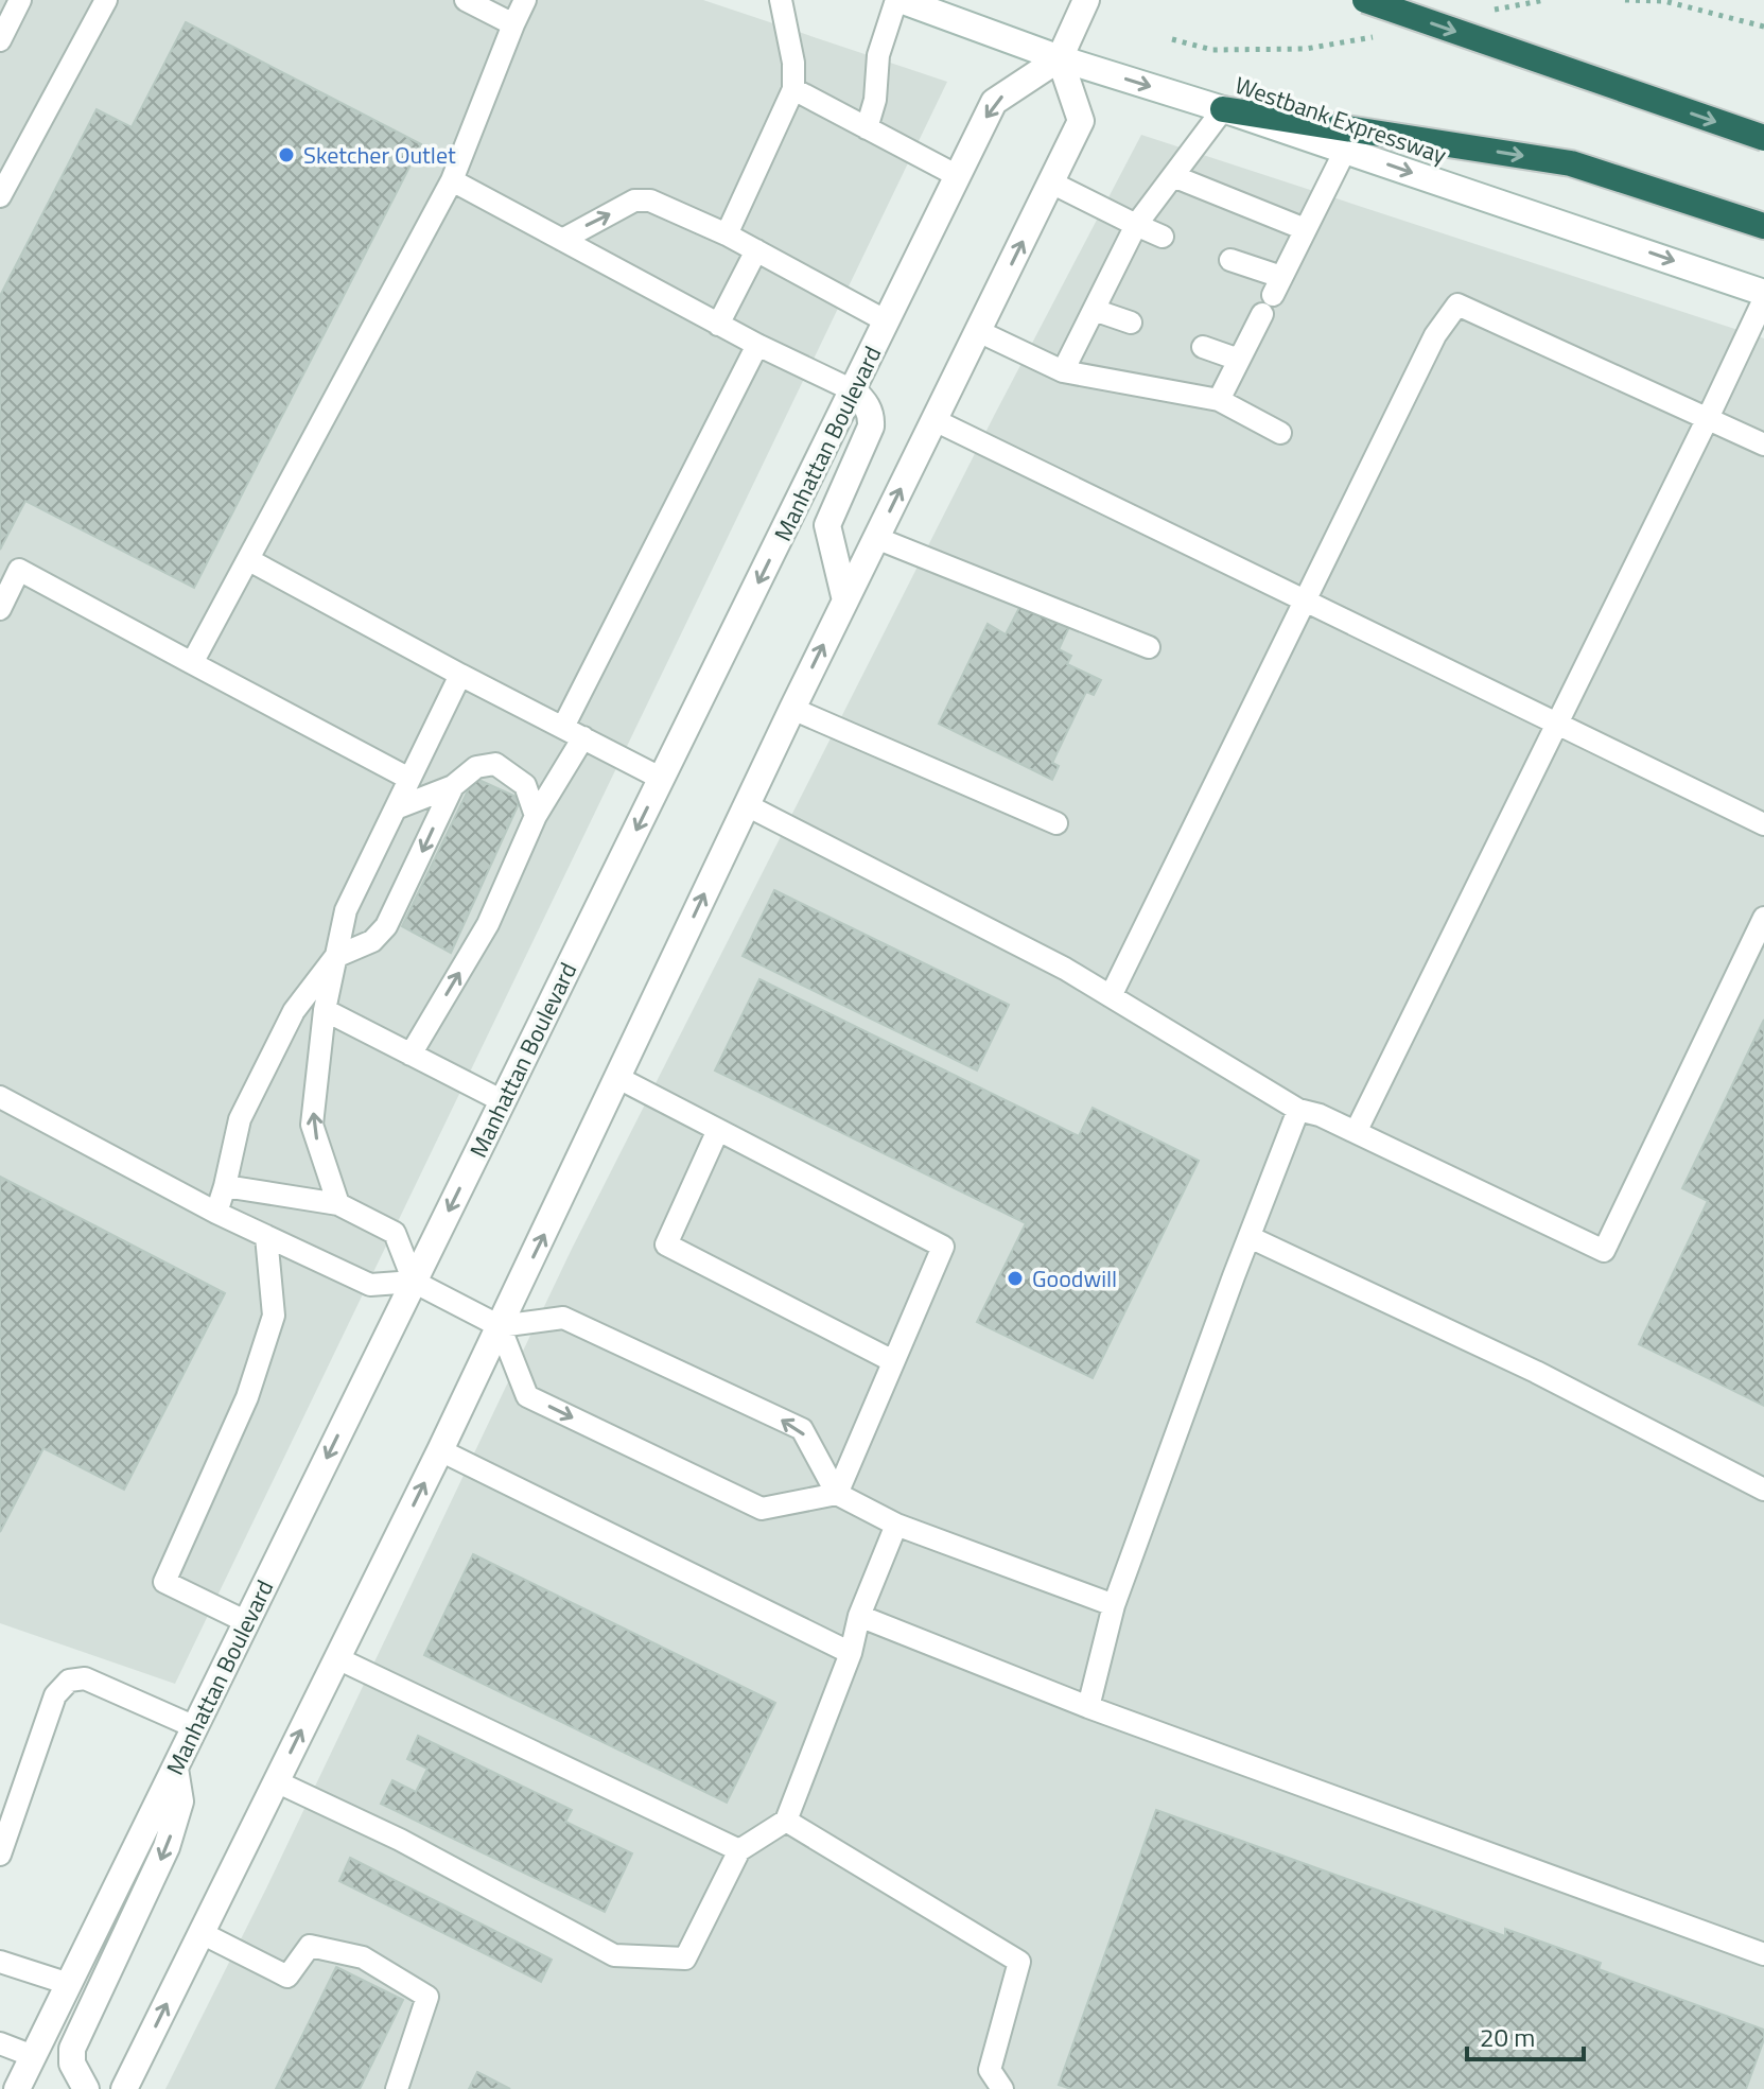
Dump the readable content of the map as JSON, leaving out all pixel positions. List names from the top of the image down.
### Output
{
  "streets": {
    "street": ["Westbank Expressway", "Manhattan Boulevard"]
  },
  "crossings": [
    ["Westbank Expressway", "Manhattan Boulevard"]
  ],
  "one_way": ["Westbank Expressway"],
  "places": ["Sketcher Outlet", "Goodwill"],
  "scale_bar": "20 m"
}
